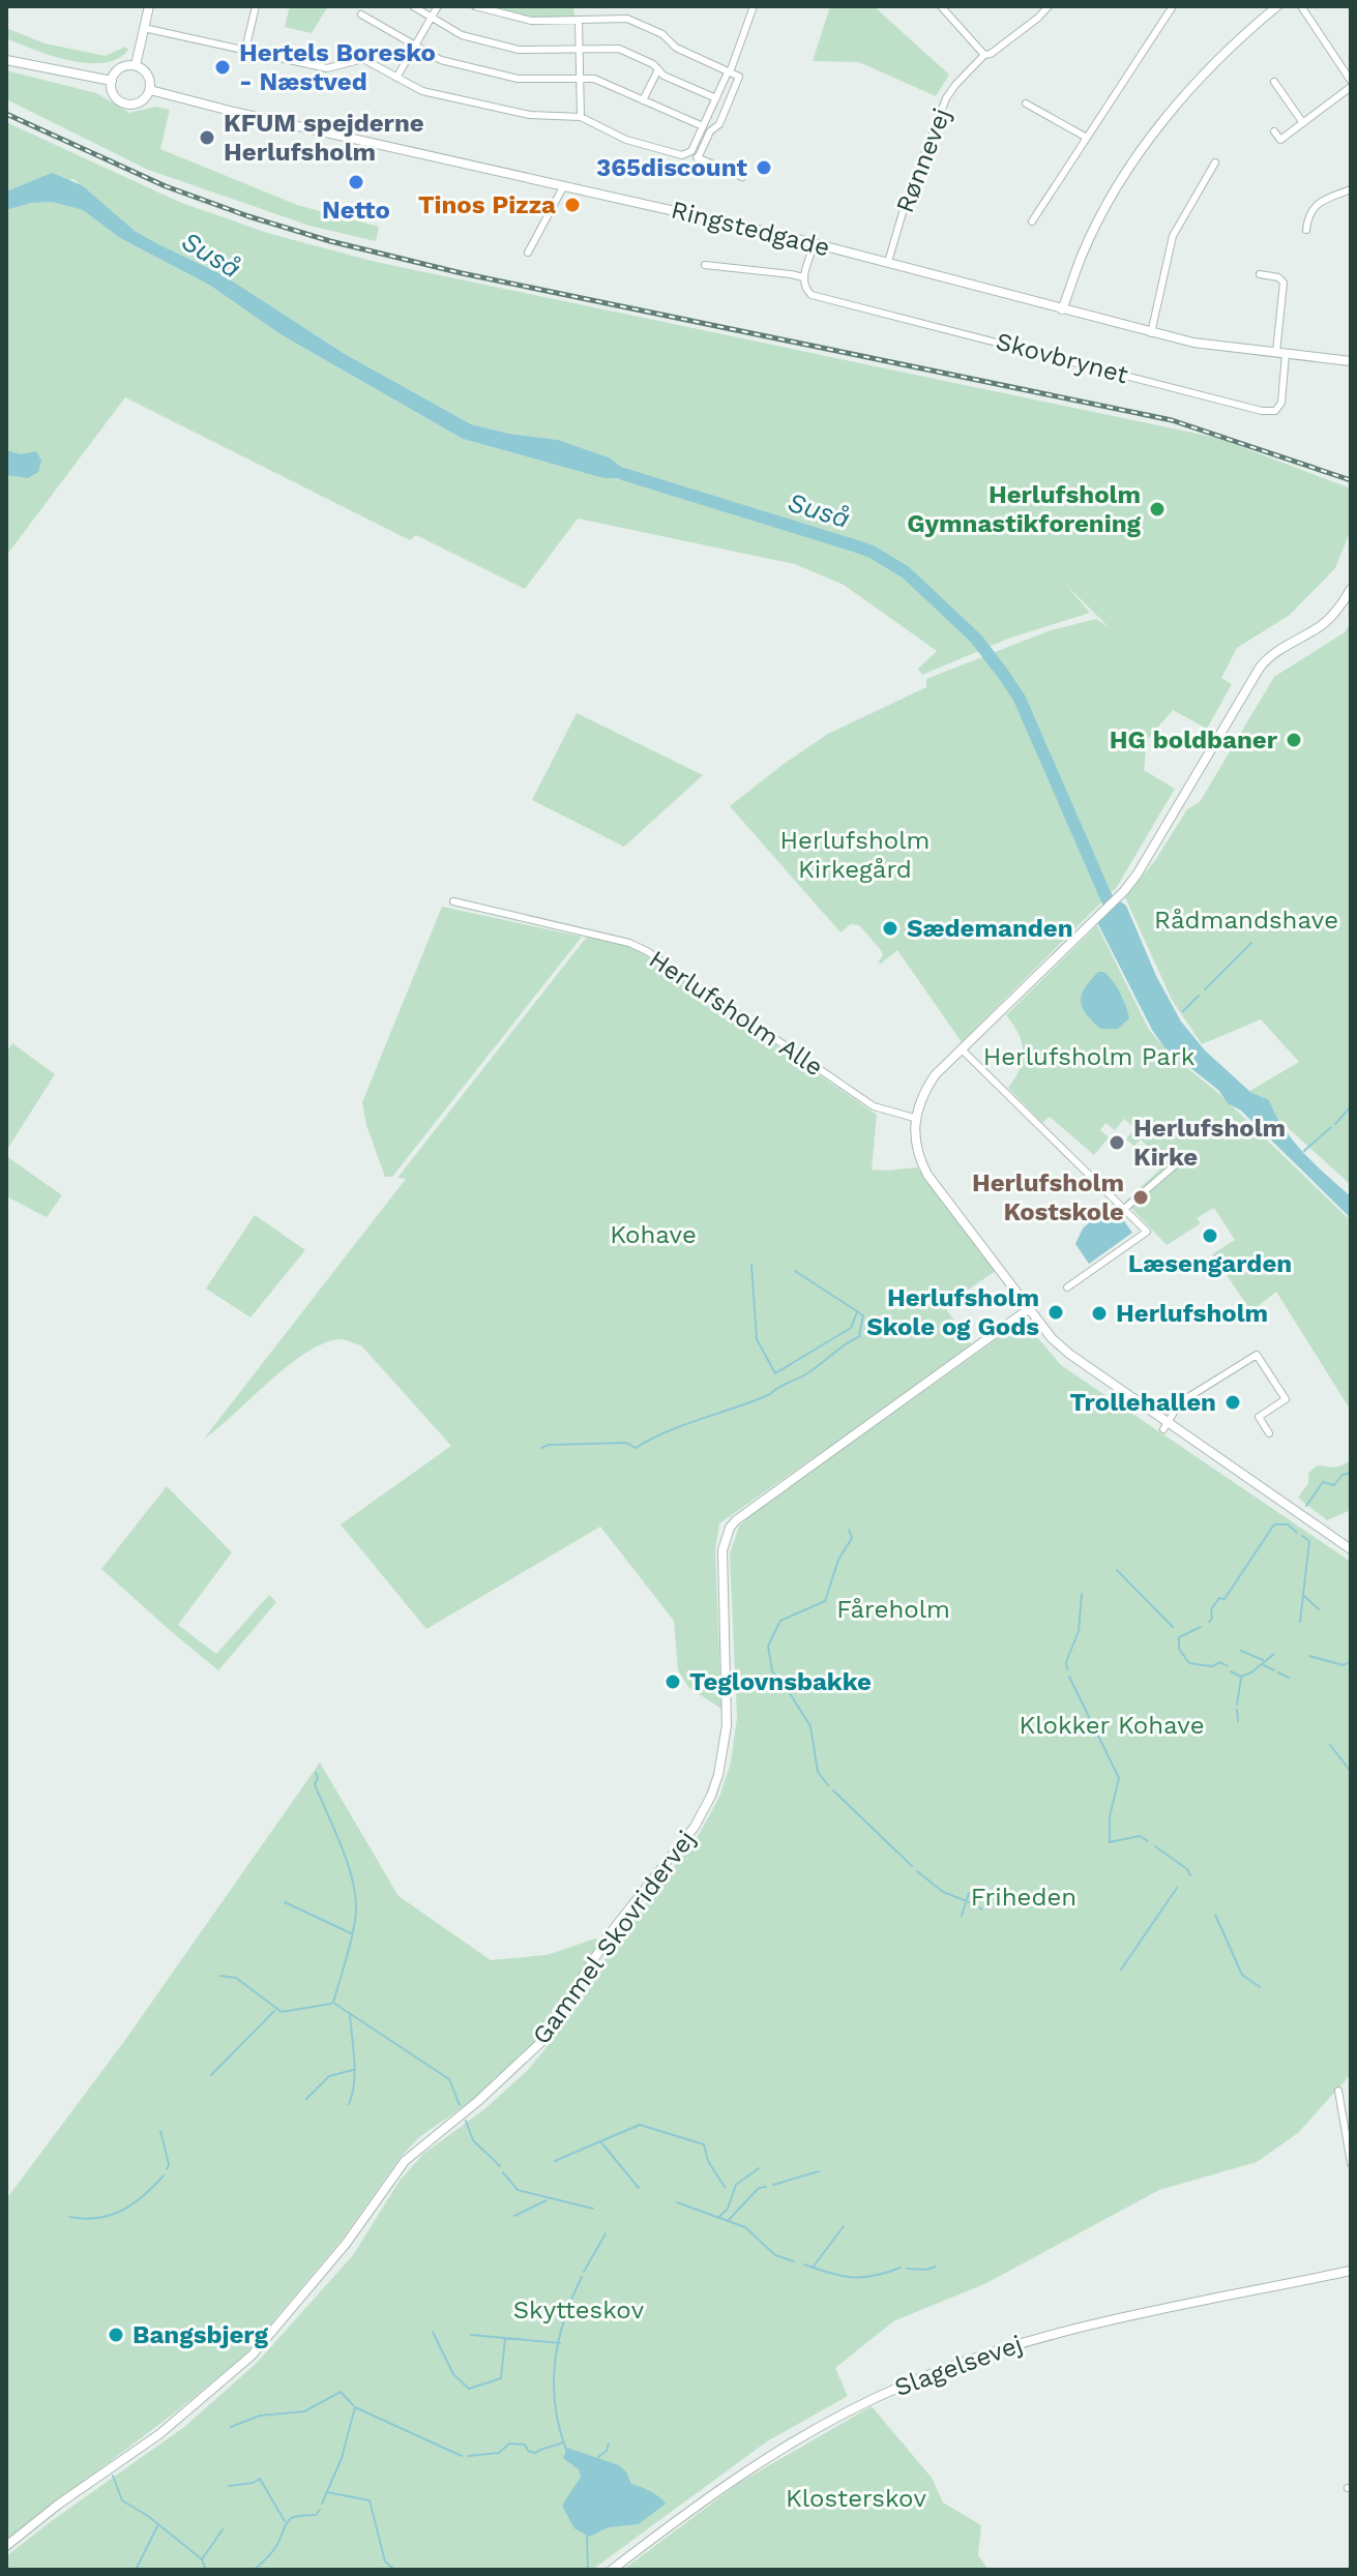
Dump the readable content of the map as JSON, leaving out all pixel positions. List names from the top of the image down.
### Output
{
  "streets": {
    "street": [
      "Rønnevej",
      "Ringstedgade",
      "Skovbrynet",
      "Herlufsholm Alle",
      "Gammel Skovridervej",
      "Slagelsevej"
    ]
  },
  "crossings": [
    ["Rønnevej", "Ringstedgade"],
    ["Ringstedgade", "Skovbrynet"]
  ],
  "water": ["Suså"],
  "parks": [
    "Herlufsholm Kirkegård",
    "Rådmandshave",
    "Herlufsholm Park",
    "Kohave",
    "Fåreholm",
    "Klokker Kohave",
    "Friheden",
    "Skytteskov",
    "Klosterskov"
  ],
  "places": [
    "Hertels Boresko - Næstved",
    "KFUM spejderne Herlufsholm",
    "365discount",
    "Netto",
    "Tinos Pizza",
    "Herlufsholm Gymnastikforening",
    "HG boldbaner",
    "Sædemanden",
    "Herlufsholm Kirke",
    "Herlufsholm Kostskole",
    "Læsengarden",
    "Herlufsholm Skole og Gods",
    "Herlufsholm",
    "Trollehallen",
    "Teglovnsbakke",
    "Bangsbjerg"
  ]
}
